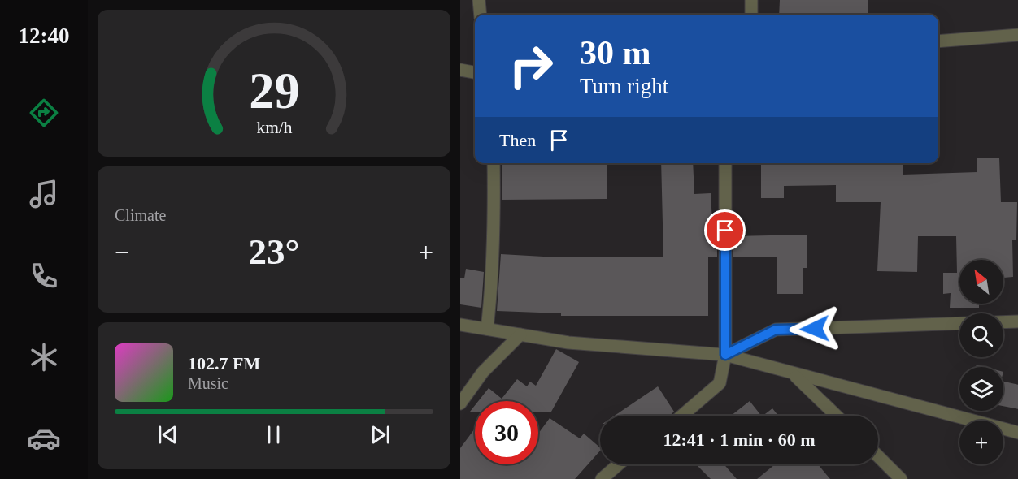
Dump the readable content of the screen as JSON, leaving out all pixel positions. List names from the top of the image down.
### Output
{
  "north": "top left",
  "page": {
    "tabs": "12:40",
    "turn": ["30 m", "Turn right"],
    "then": "Then",
    "tile": "Climate",
    "heat": ["−", "23°", "+"],
    "map_buttons": "+",
    "song": ["102.7 FM", "Music"],
    "limit": "30",
    "trip": "12:41 · 1 min · 60 m",
    "gauge": ["29", "km/h"]
  }
}
